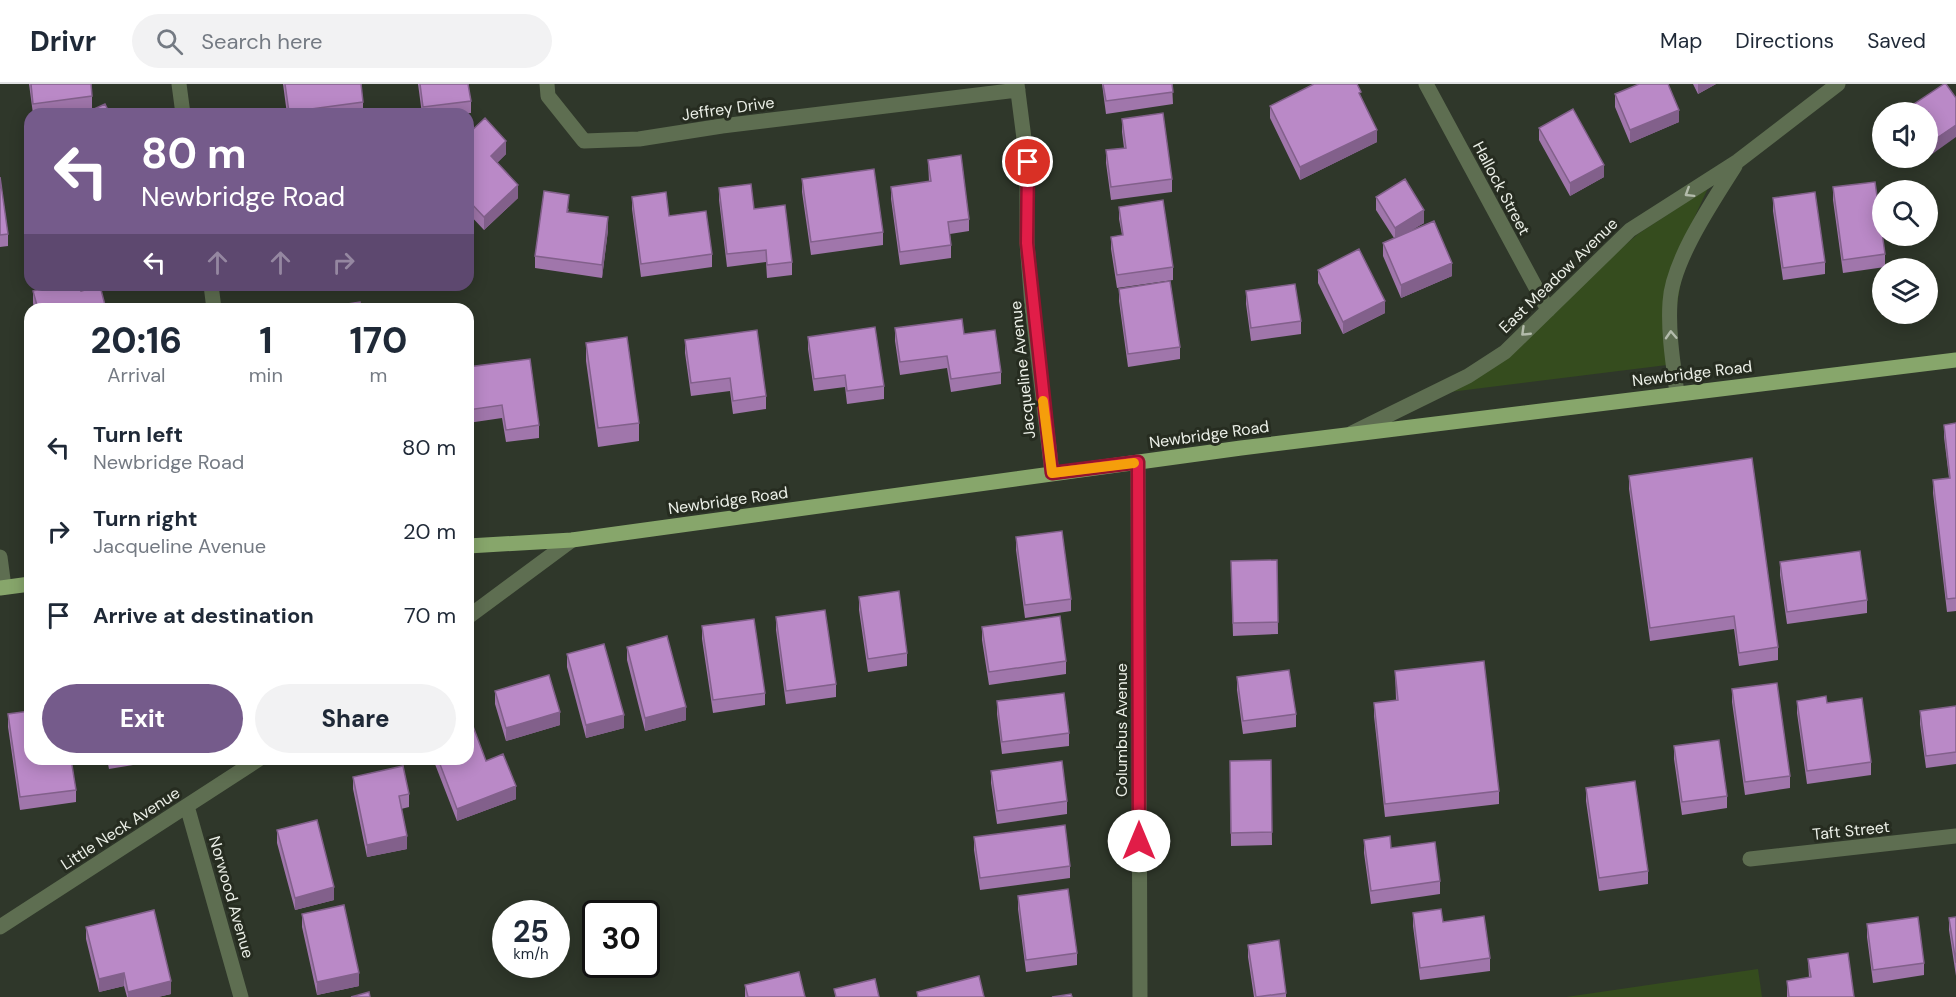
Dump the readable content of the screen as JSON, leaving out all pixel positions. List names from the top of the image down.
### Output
{
  "streets": {
    "main road": ["Newbridge Road"],
    "street": [
      "Jeffrey Drive",
      "Hallock Street",
      "East Meadow Avenue",
      "Jacqueline Avenue",
      "Columbus Avenue",
      "Little Neck Avenue",
      "Taft Street",
      "Norwood Avenue"
    ]
  },
  "crossings": [
    ["Jeffrey Drive", "Jacqueline Avenue"],
    ["Hallock Street", "East Meadow Avenue"],
    ["East Meadow Avenue", "Newbridge Road"],
    ["Jacqueline Avenue", "Newbridge Road"],
    ["Newbridge Road", "Columbus Avenue"],
    ["Little Neck Avenue", "Norwood Avenue"]
  ],
  "one_way": ["East Meadow Avenue"],
  "page": {
    "header": "Drivr",
    "search": "Search here",
    "nav": ["Map", "Directions", "Saved"],
    "turn": ["80 m", "Newbridge Road"],
    "eta": [
      "20:16",
      "Arrival",
      "1",
      "min",
      "170",
      "m"
    ],
    "list": [
      {
        "name": "Turn left",
        "note": "Newbridge Road",
        "value": "80 m"
      },
      {
        "name": "Turn right",
        "note": "Jacqueline Avenue",
        "value": "20 m"
      },
      {
        "name": "Arrive at destination",
        "value": "70 m"
      }
    ],
    "buttons": ["Exit", "Share"],
    "speed": "25 km/h",
    "limit": "30"
  }
}
